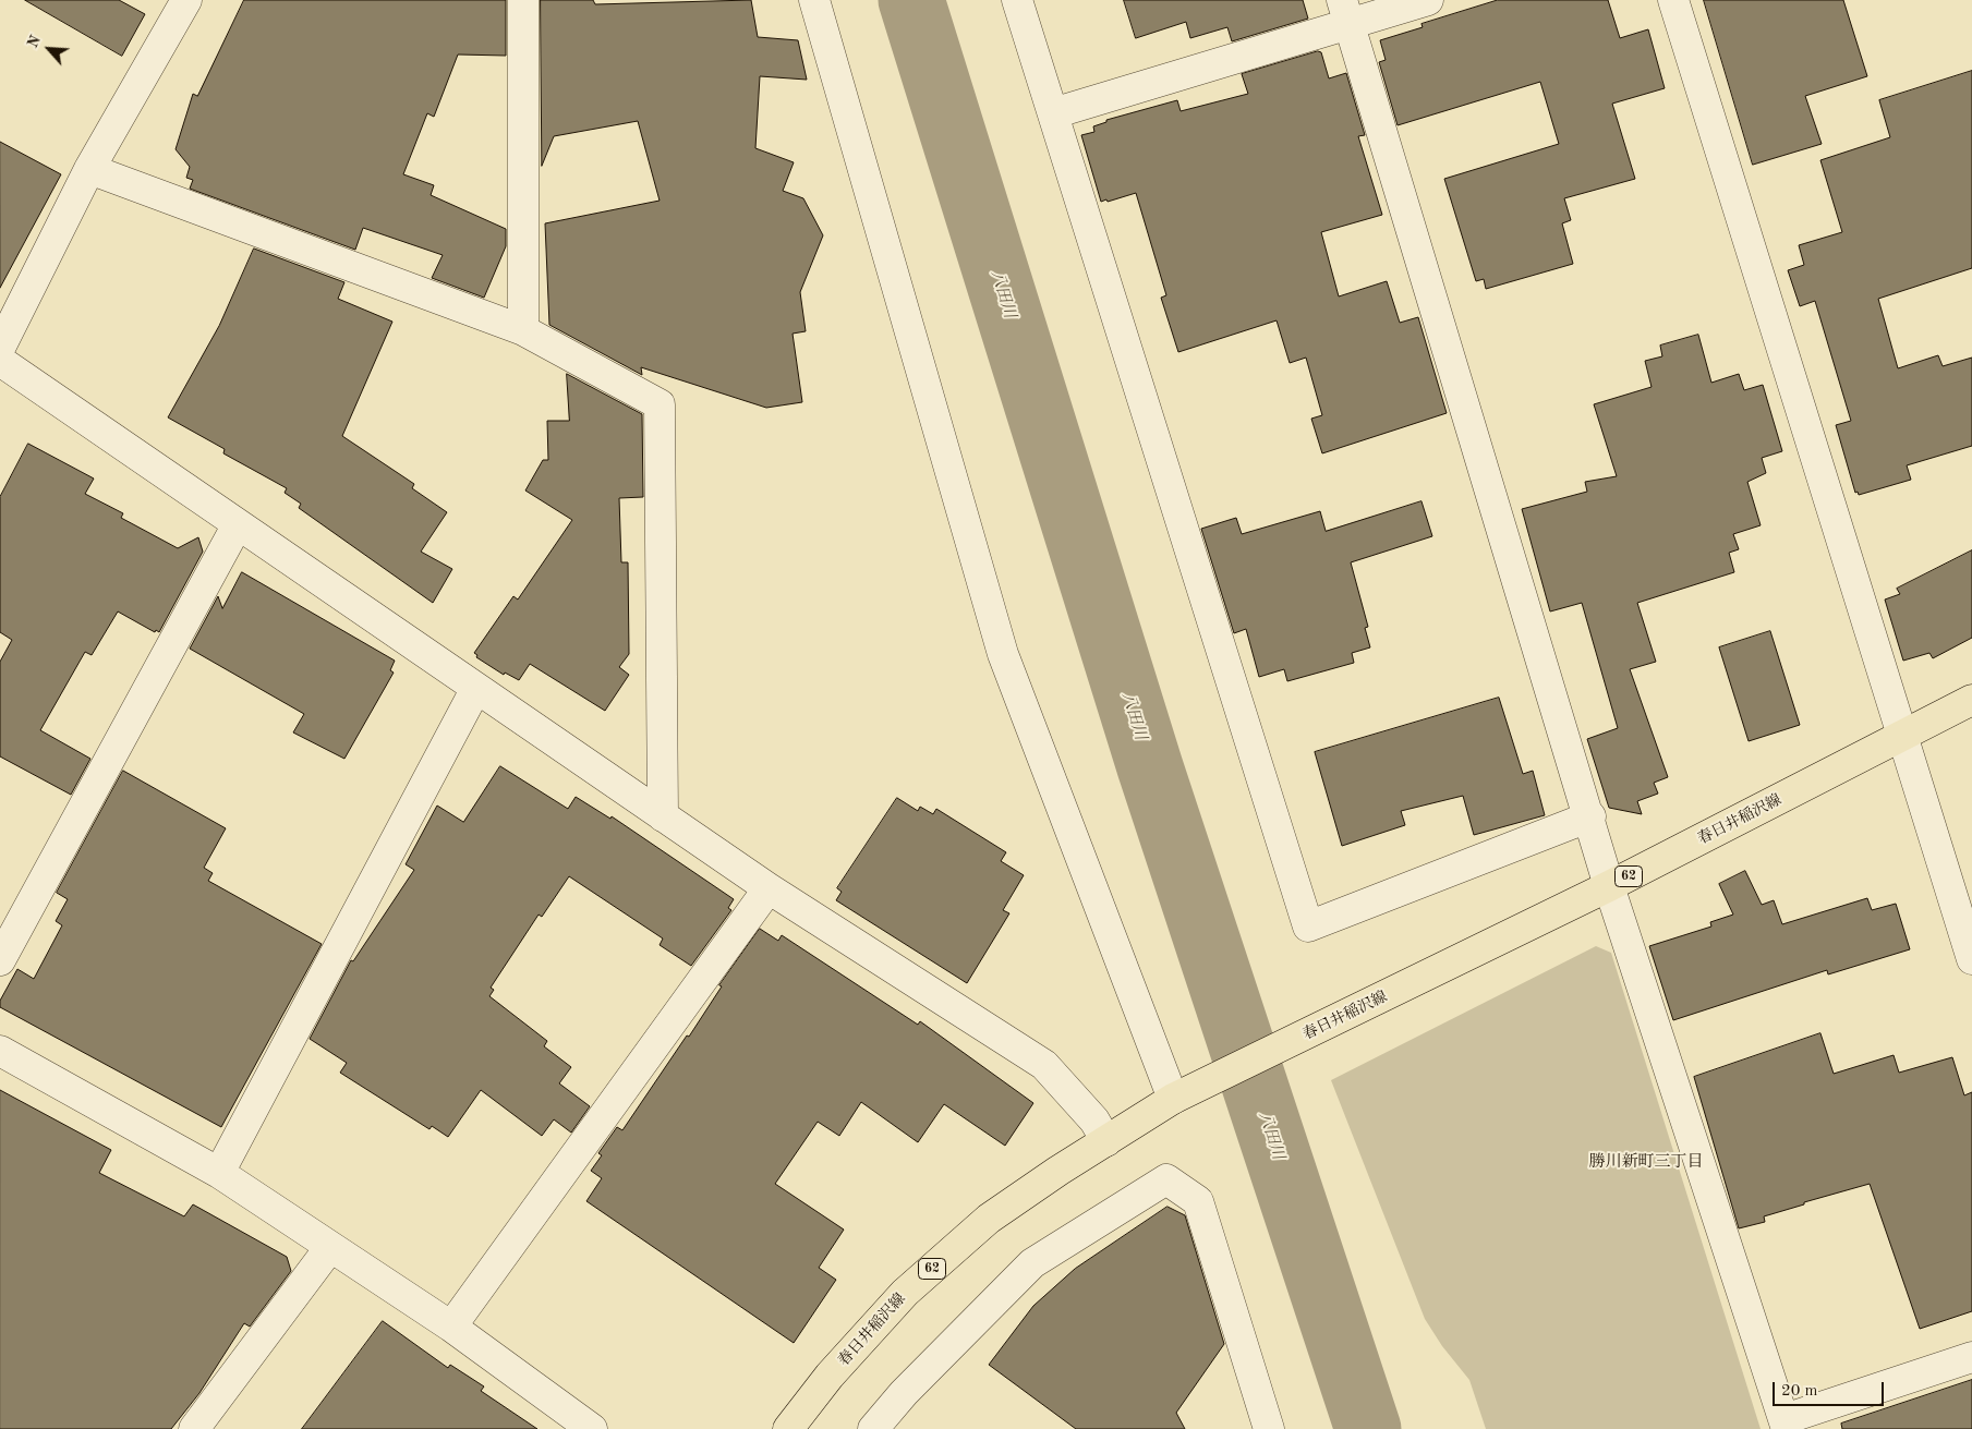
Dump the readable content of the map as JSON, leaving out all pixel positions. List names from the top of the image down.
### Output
{
  "streets": {
    "main road": ["春日井稲沢線", "62"]
  },
  "districts": ["勝川新町三丁目"],
  "water": ["八田川"],
  "scale_bar": "20 m",
  "north": "top left"
}
